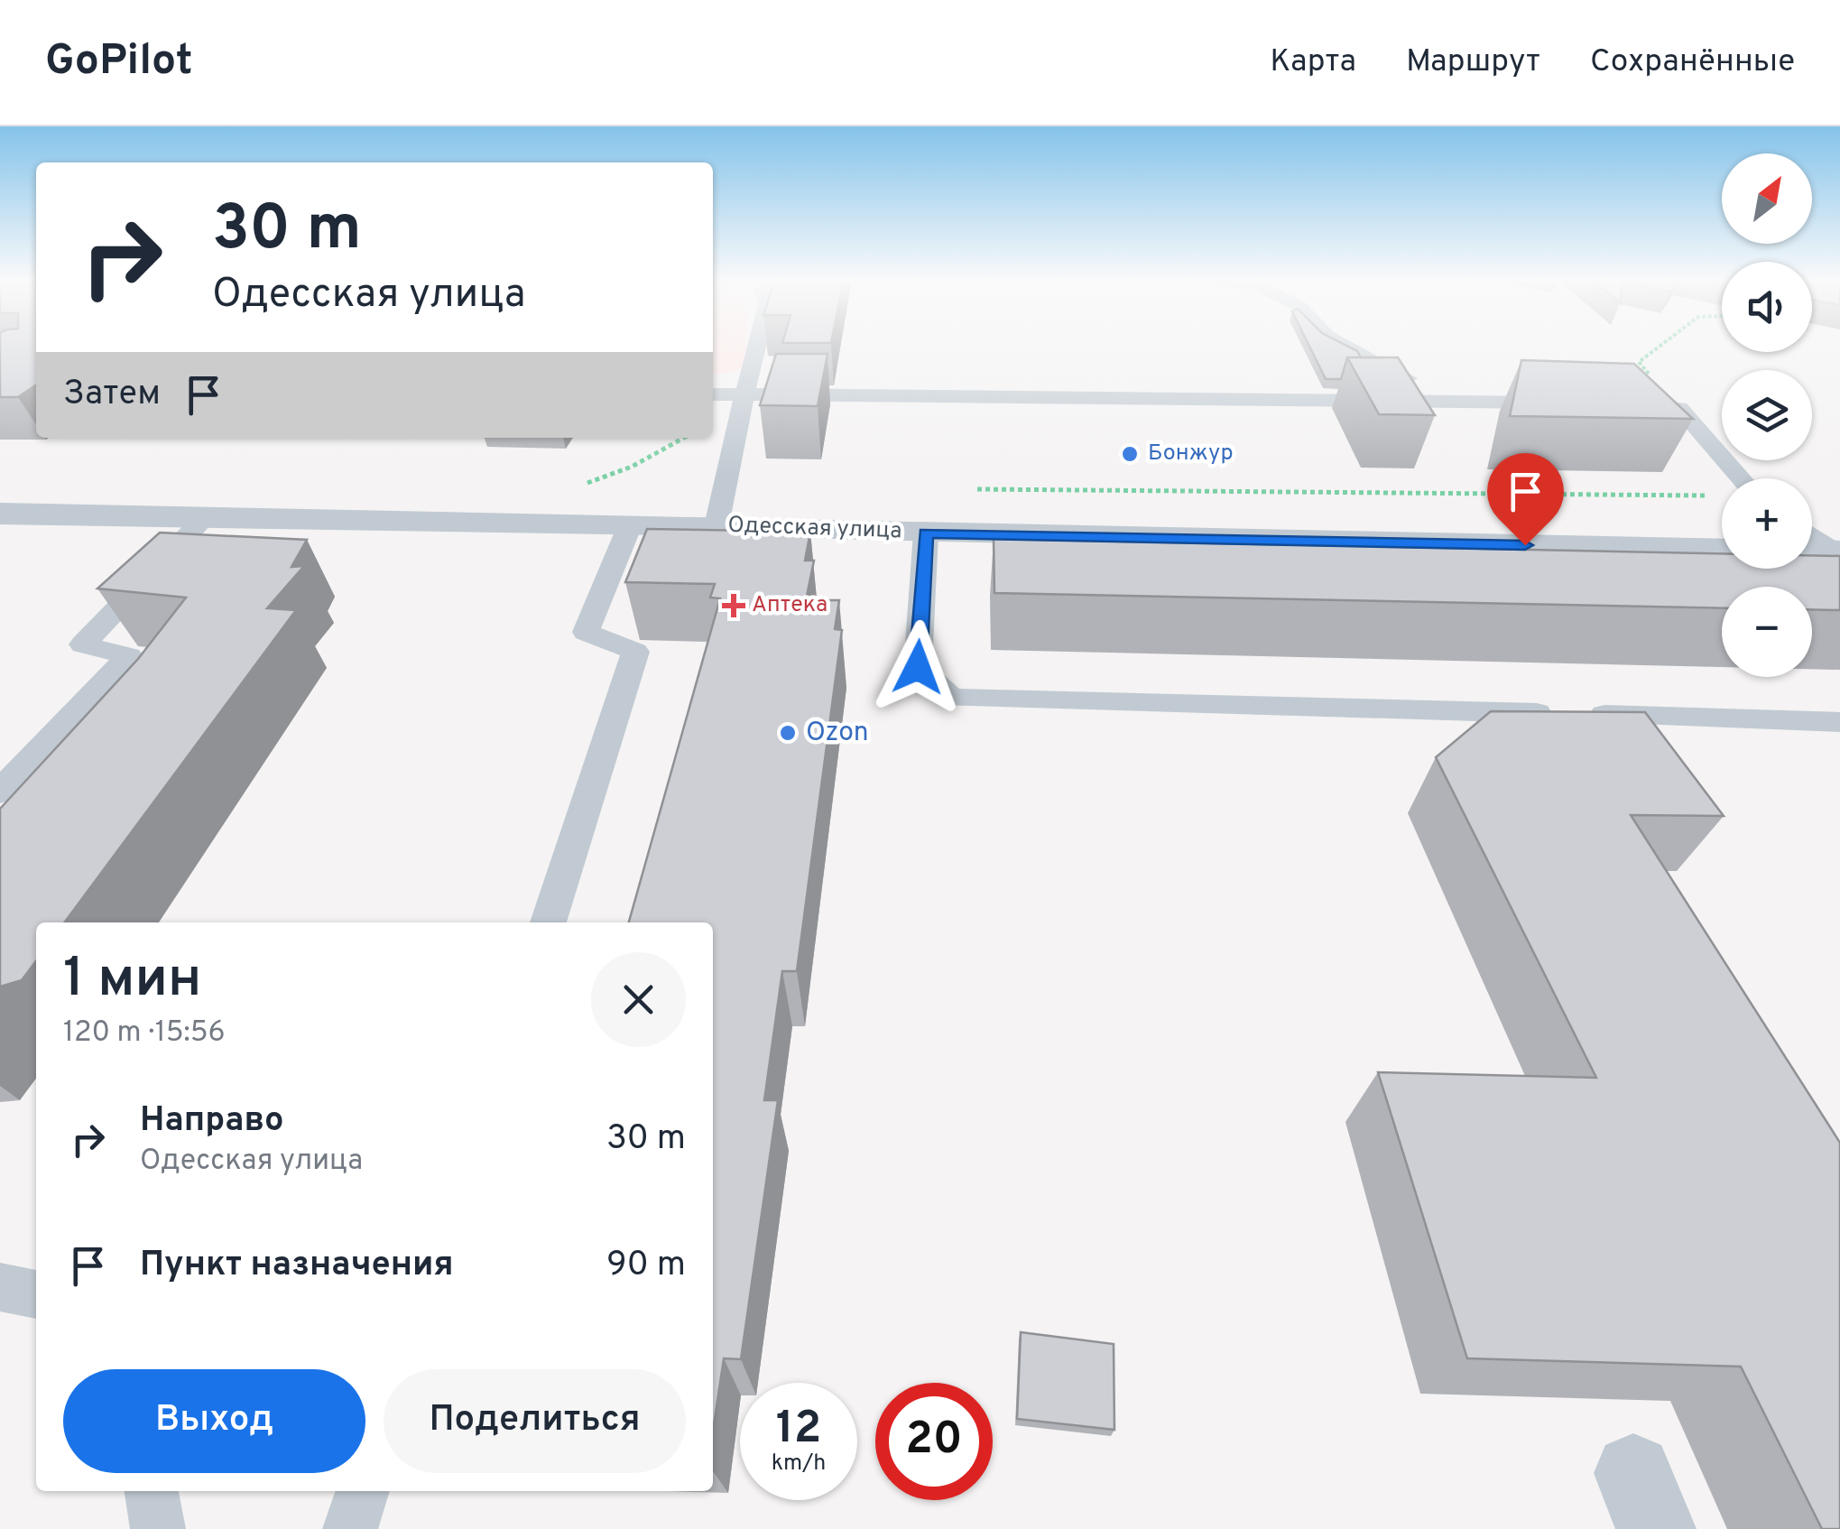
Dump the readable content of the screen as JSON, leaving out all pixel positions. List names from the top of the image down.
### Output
{
  "streets": {
    "street": ["Одесская улица"]
  },
  "places": {
    "other": ["Бонжур", "Ozon"],
    "health": ["Аптека"]
  },
  "north": "top right",
  "page": {
    "header": "GoPilot",
    "nav": ["Карта", "Маршрут", "Сохранённые"],
    "map_buttons": ["+", "−"],
    "turn": ["30 m", "Одесская улица"],
    "then": "Затем",
    "heading": ["1 мин", "120 m · 15:56"],
    "list": [
      {
        "name": "Направо",
        "note": "Одесская улица",
        "value": "30 m"
      },
      {
        "name": "Пункт назначения",
        "value": "90 m"
      }
    ],
    "buttons": ["Выход", "Поделиться"],
    "speed": "12 km/h",
    "limit": "20"
  }
}
